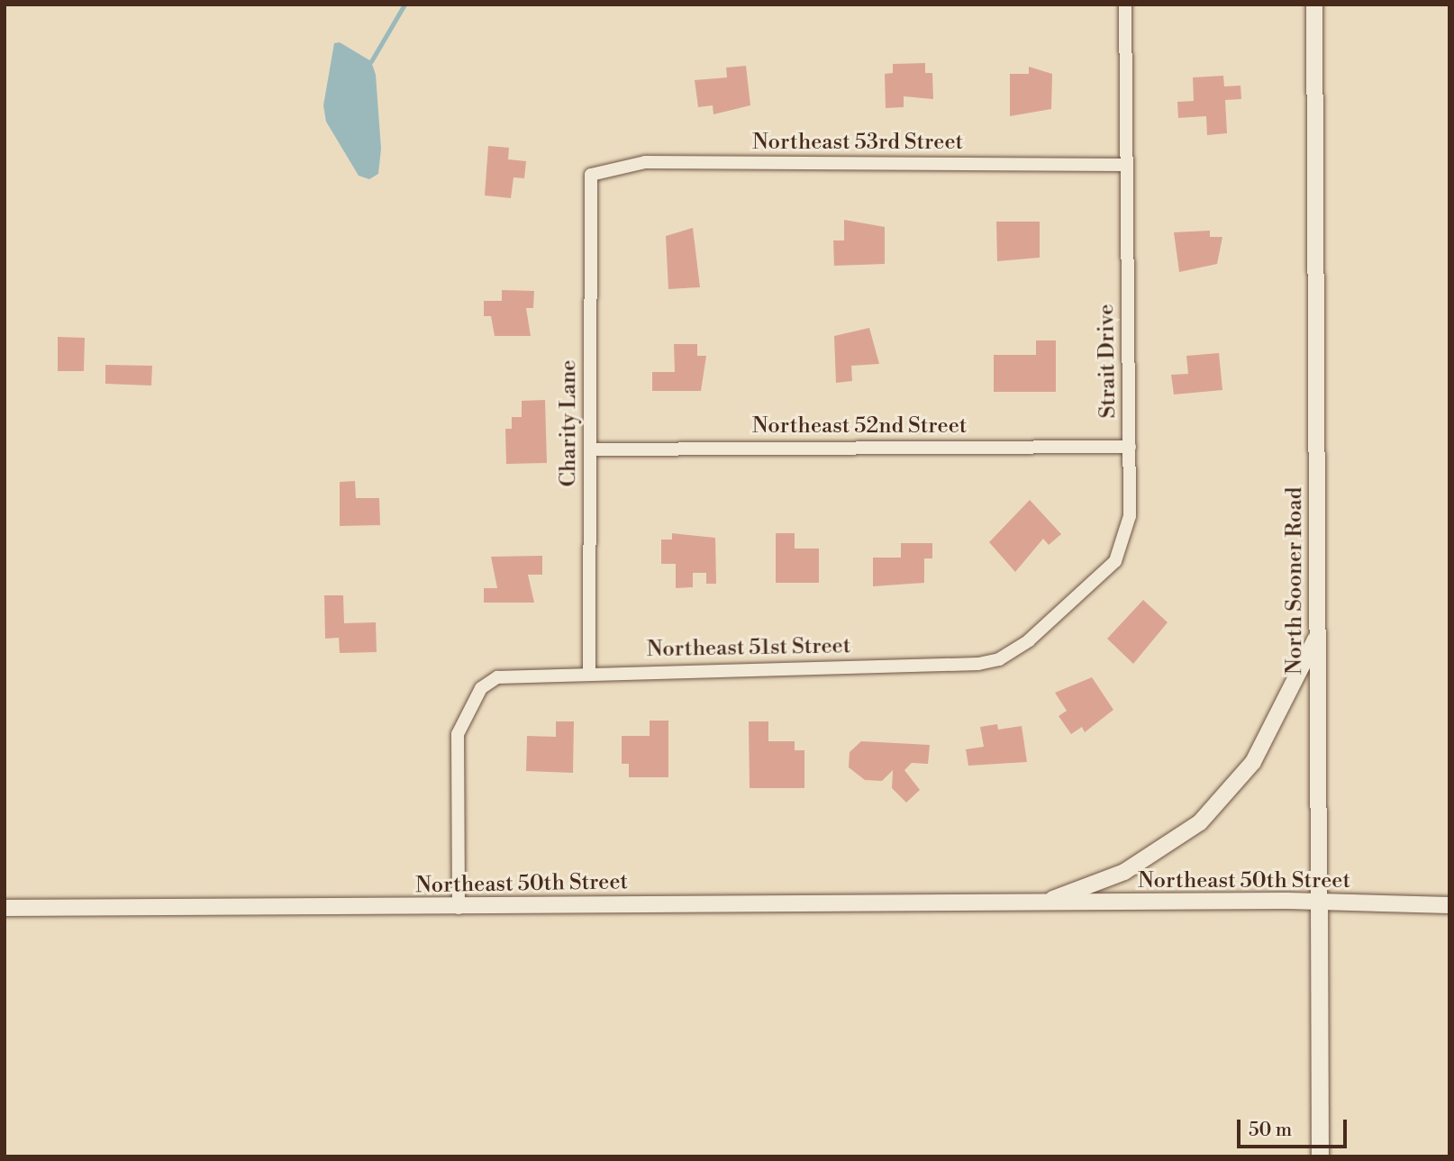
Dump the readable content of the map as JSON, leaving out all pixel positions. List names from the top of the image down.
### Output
{
  "streets": {
    "main road": ["North Sooner Road"],
    "street": [
      "Northeast 53rd Street",
      "Strait Drive",
      "Charity Lane",
      "Northeast 52nd Street",
      "Northeast 51st Street",
      "Northeast 50th Street"
    ]
  },
  "crossings": [
    ["Northeast 53rd Street", "Strait Drive"],
    ["Northeast 53rd Street", "Charity Lane"],
    ["Strait Drive", "Northeast 52nd Street"],
    ["Strait Drive", "Northeast 51st Street"],
    ["Charity Lane", "Northeast 52nd Street"],
    ["Charity Lane", "Northeast 51st Street"],
    ["North Sooner Road", "Northeast 50th Street"],
    ["Northeast 51st Street", "Northeast 50th Street"]
  ],
  "scale_bar": "50 m"
}
